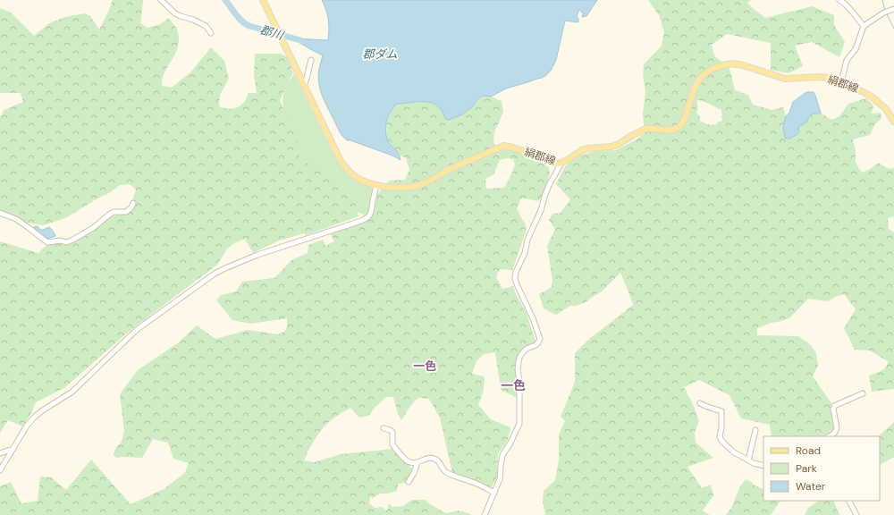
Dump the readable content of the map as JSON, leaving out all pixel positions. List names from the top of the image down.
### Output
{
  "streets": {
    "main road": ["絹郡線"]
  },
  "districts": ["一色", "一色"],
  "water": ["郡川", "郡ダム"],
  "legend": ["Road", "Park", "Water"]
}
